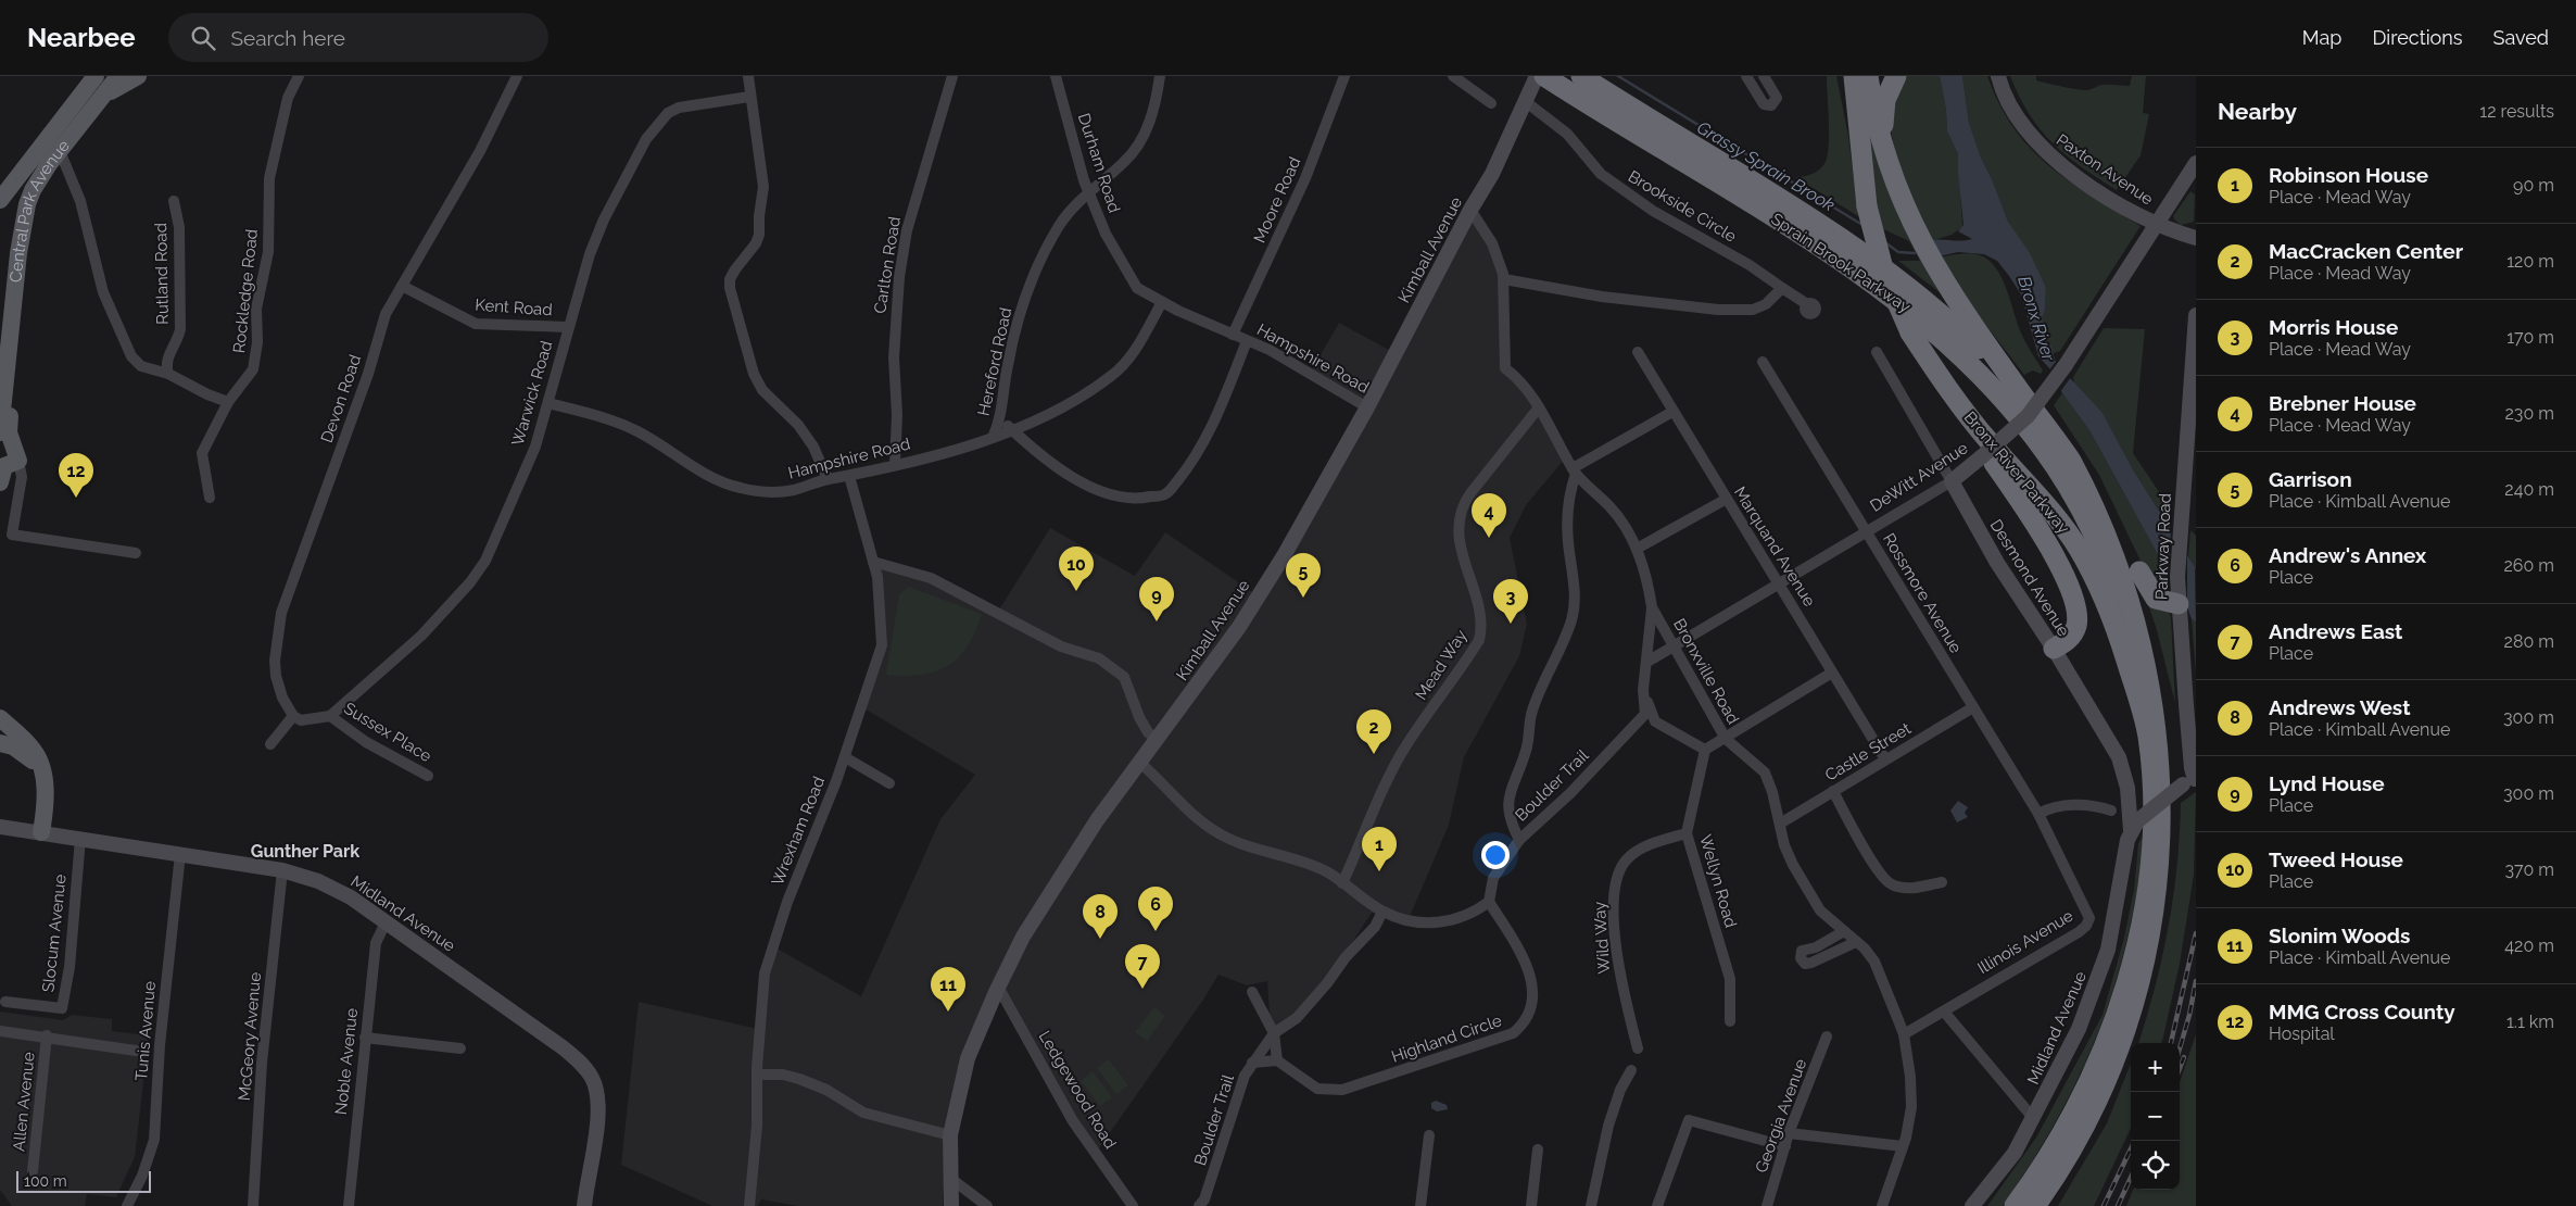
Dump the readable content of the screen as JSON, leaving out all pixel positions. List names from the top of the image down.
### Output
{
  "streets": {
    "highway": ["Sprain Brook Parkway", "Bronx River Parkway"],
    "main road": ["Central Park Avenue"],
    "street": [
      "Durham Road",
      "Paxton Avenue",
      "Moore Road",
      "Brookside Circle",
      "Kimball Avenue",
      "Carlton Road",
      "Rutland Road",
      "Rockledge Road",
      "Kent Road",
      "Hampshire Road",
      "Hereford Road",
      "Warwick Road",
      "Devon Road",
      "DeWitt Avenue",
      "Marquand Avenue",
      "Parkway Road",
      "Desmond Avenue",
      "Rossmore Avenue",
      "Mead Way",
      "Bronxville Road",
      "Sussex Place",
      "Castle Street",
      "Boulder Trail",
      "Wrexham Road",
      "Wellyn Road",
      "Midland Avenue",
      "Slocum Avenue",
      "Wild Way",
      "Illinois Avenue",
      "Tunis Avenue",
      "McGeory Avenue",
      "Highland Circle",
      "Noble Avenue",
      "Ledgewood Road",
      "Allen Avenue",
      "Georgia Avenue"
    ]
  },
  "crossings": [
    ["Durham Road", "Hampshire Road"],
    ["Durham Road", "Hereford Road"],
    ["Paxton Avenue", "DeWitt Avenue"],
    ["Moore Road", "Hampshire Road"],
    ["Brookside Circle", "Kimball Avenue"],
    ["Brookside Circle", "Sprain Brook Parkway"],
    ["Kimball Avenue", "Sprain Brook Parkway"],
    ["Kimball Avenue", "Hampshire Road"],
    ["Kimball Avenue", "Bronxville Road"],
    ["Kimball Avenue", "Ledgewood Road"],
    ["Sprain Brook Parkway", "Bronx River Parkway"],
    ["Carlton Road", "Hampshire Road"],
    ["Kent Road", "Warwick Road"],
    ["Kent Road", "Devon Road"],
    ["Hampshire Road", "Hereford Road"],
    ["Hampshire Road", "Warwick Road"],
    ["Hampshire Road", "Wrexham Road"],
    ["Warwick Road", "Sussex Place"],
    ["DeWitt Avenue", "Marquand Avenue"],
    ["DeWitt Avenue", "Desmond Avenue"],
    ["DeWitt Avenue", "Rossmore Avenue"],
    ["DeWitt Avenue", "Bronxville Road"],
    ["DeWitt Avenue", "Boulder Trail"],
    ["Marquand Avenue", "Castle Street"],
    ["Desmond Avenue", "Midland Avenue"],
    ["Rossmore Avenue", "Castle Street"],
    ["Rossmore Avenue", "Illinois Avenue"],
    ["Mead Way", "Bronxville Road"],
    ["Bronxville Road", "Castle Street"],
    ["Bronxville Road", "Boulder Trail"],
    ["Bronxville Road", "Illinois Avenue"],
    ["Boulder Trail", "Highland Circle"],
    ["Wellyn Road", "Wild Way"],
    ["Midland Avenue", "Slocum Avenue"],
    ["Midland Avenue", "Tunis Avenue"],
    ["Midland Avenue", "McGeory Avenue"],
    ["Midland Avenue", "Noble Avenue"]
  ],
  "districts": ["Gunther Park"],
  "water": ["Grassy Sprain Brook", "Bronx River"],
  "scale_bar": "100 m",
  "page": {
    "header": "Nearbee",
    "search": "Search here",
    "nav": ["Map", "Directions", "Saved"],
    "heading": ["Nearby", "12 results"],
    "list": [
      {
        "mark": "1",
        "name": "Robinson House",
        "note": "Place · Mead Way",
        "value": "90 m"
      },
      {
        "mark": "2",
        "name": "MacCracken Center",
        "note": "Place · Mead Way",
        "value": "120 m"
      },
      {
        "mark": "3",
        "name": "Morris House",
        "note": "Place · Mead Way",
        "value": "170 m"
      },
      {
        "mark": "4",
        "name": "Brebner House",
        "note": "Place · Mead Way",
        "value": "230 m"
      },
      {
        "mark": "5",
        "name": "Garrison",
        "note": "Place · Kimball Avenue",
        "value": "240 m"
      },
      {
        "mark": "6",
        "name": "Andrew's Annex",
        "note": "Place",
        "value": "260 m"
      },
      {
        "mark": "7",
        "name": "Andrews East",
        "note": "Place",
        "value": "280 m"
      },
      {
        "mark": "8",
        "name": "Andrews West",
        "note": "Place · Kimball Avenue",
        "value": "300 m"
      },
      {
        "mark": "9",
        "name": "Lynd House",
        "note": "Place",
        "value": "300 m"
      },
      {
        "mark": "10",
        "name": "Tweed House",
        "note": "Place",
        "value": "370 m"
      },
      {
        "mark": "11",
        "name": "Slonim Woods",
        "note": "Place · Kimball Avenue",
        "value": "420 m"
      },
      {
        "mark": "12",
        "name": "MMG Cross County",
        "note": "Hospital",
        "value": "1.1 km"
      }
    ],
    "pins": [
      "12",
      "4",
      "10",
      "5",
      "9",
      "3",
      "2",
      "1",
      "6",
      "8",
      "7",
      "11"
    ],
    "map_buttons": ["+", "−"],
    "scale": "100 m"
  }
}
